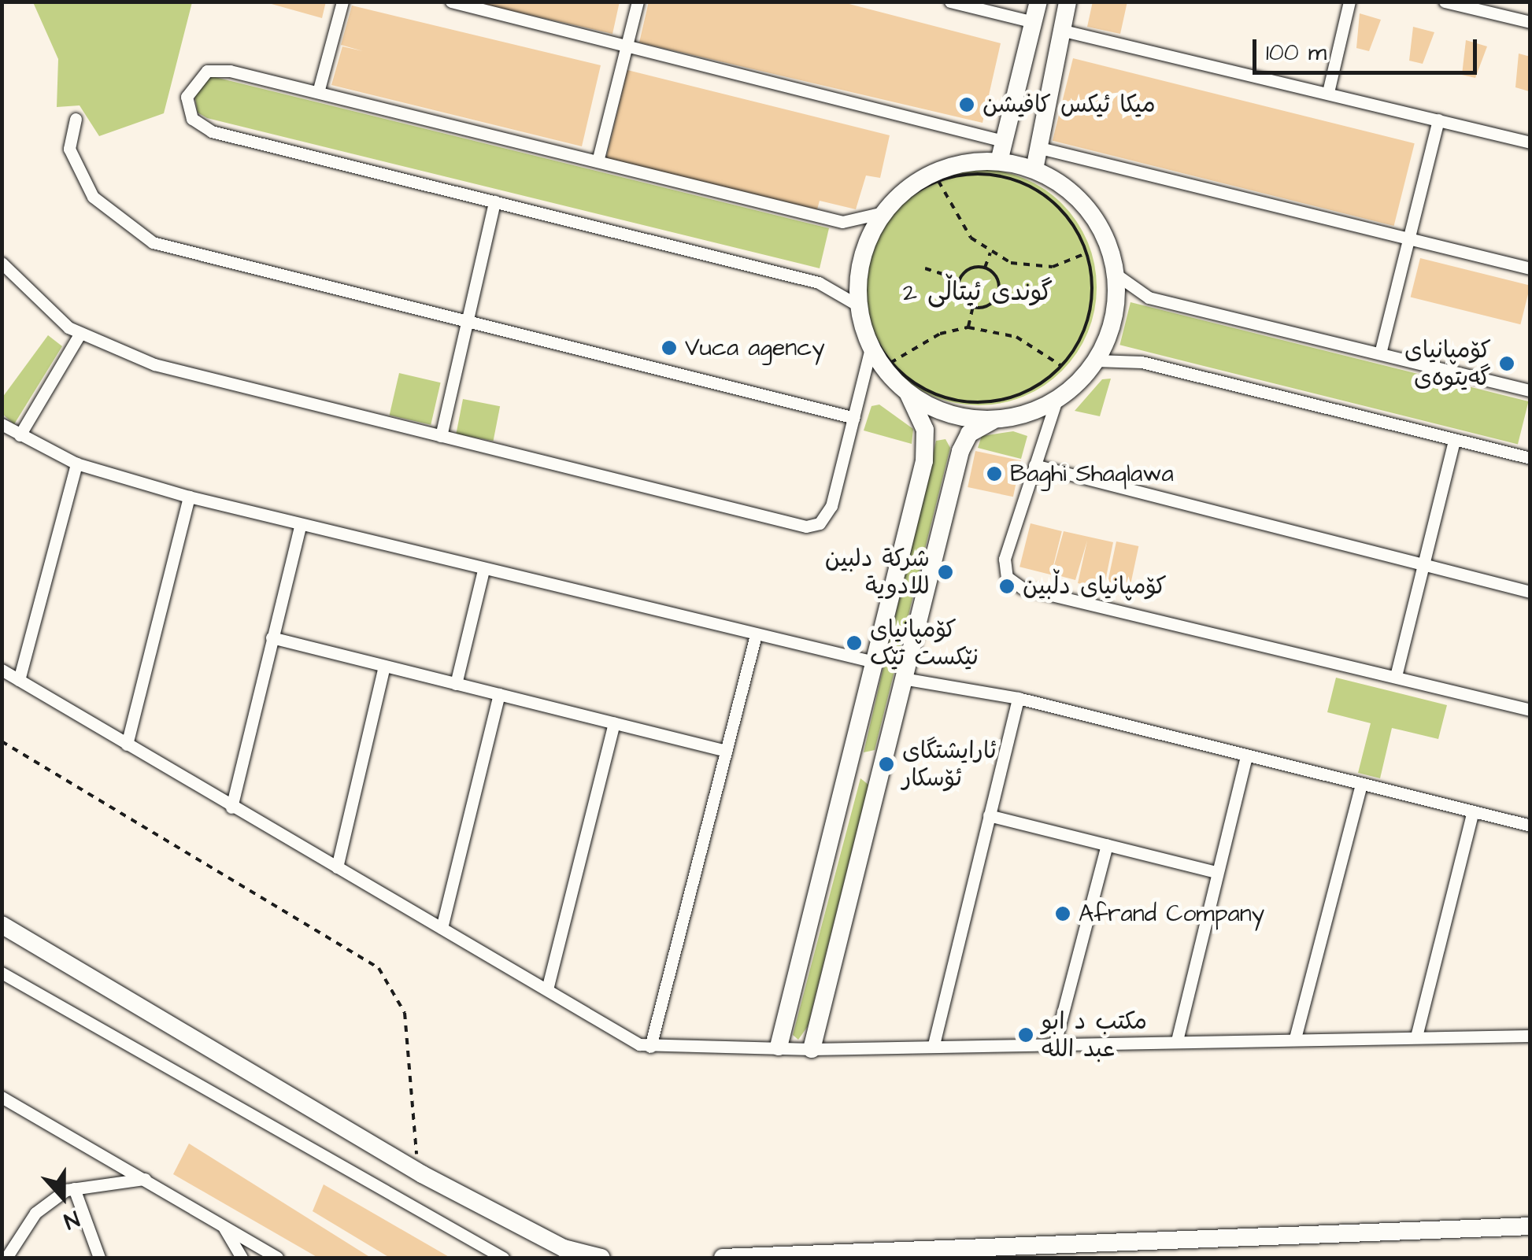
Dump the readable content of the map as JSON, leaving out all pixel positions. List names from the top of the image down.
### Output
{
  "districts": ["گوندی ئیتاڵی 2"],
  "places": [
    "میکا ئیکس کافیشن",
    "Vuca agency",
    "کۆمپانیای گەیتوەی",
    "Baghi Shaqlawa",
    "شركة دلبين للادوية",
    "کۆمپانیای دڵبین",
    "کۆمپانیای نێکست تێک",
    "ئارایشتگای ئۆسکار",
    "Afrand Company",
    "مكتب د ابو عبد الله"
  ],
  "scale_bar": "100 m",
  "north": "bottom"
}
